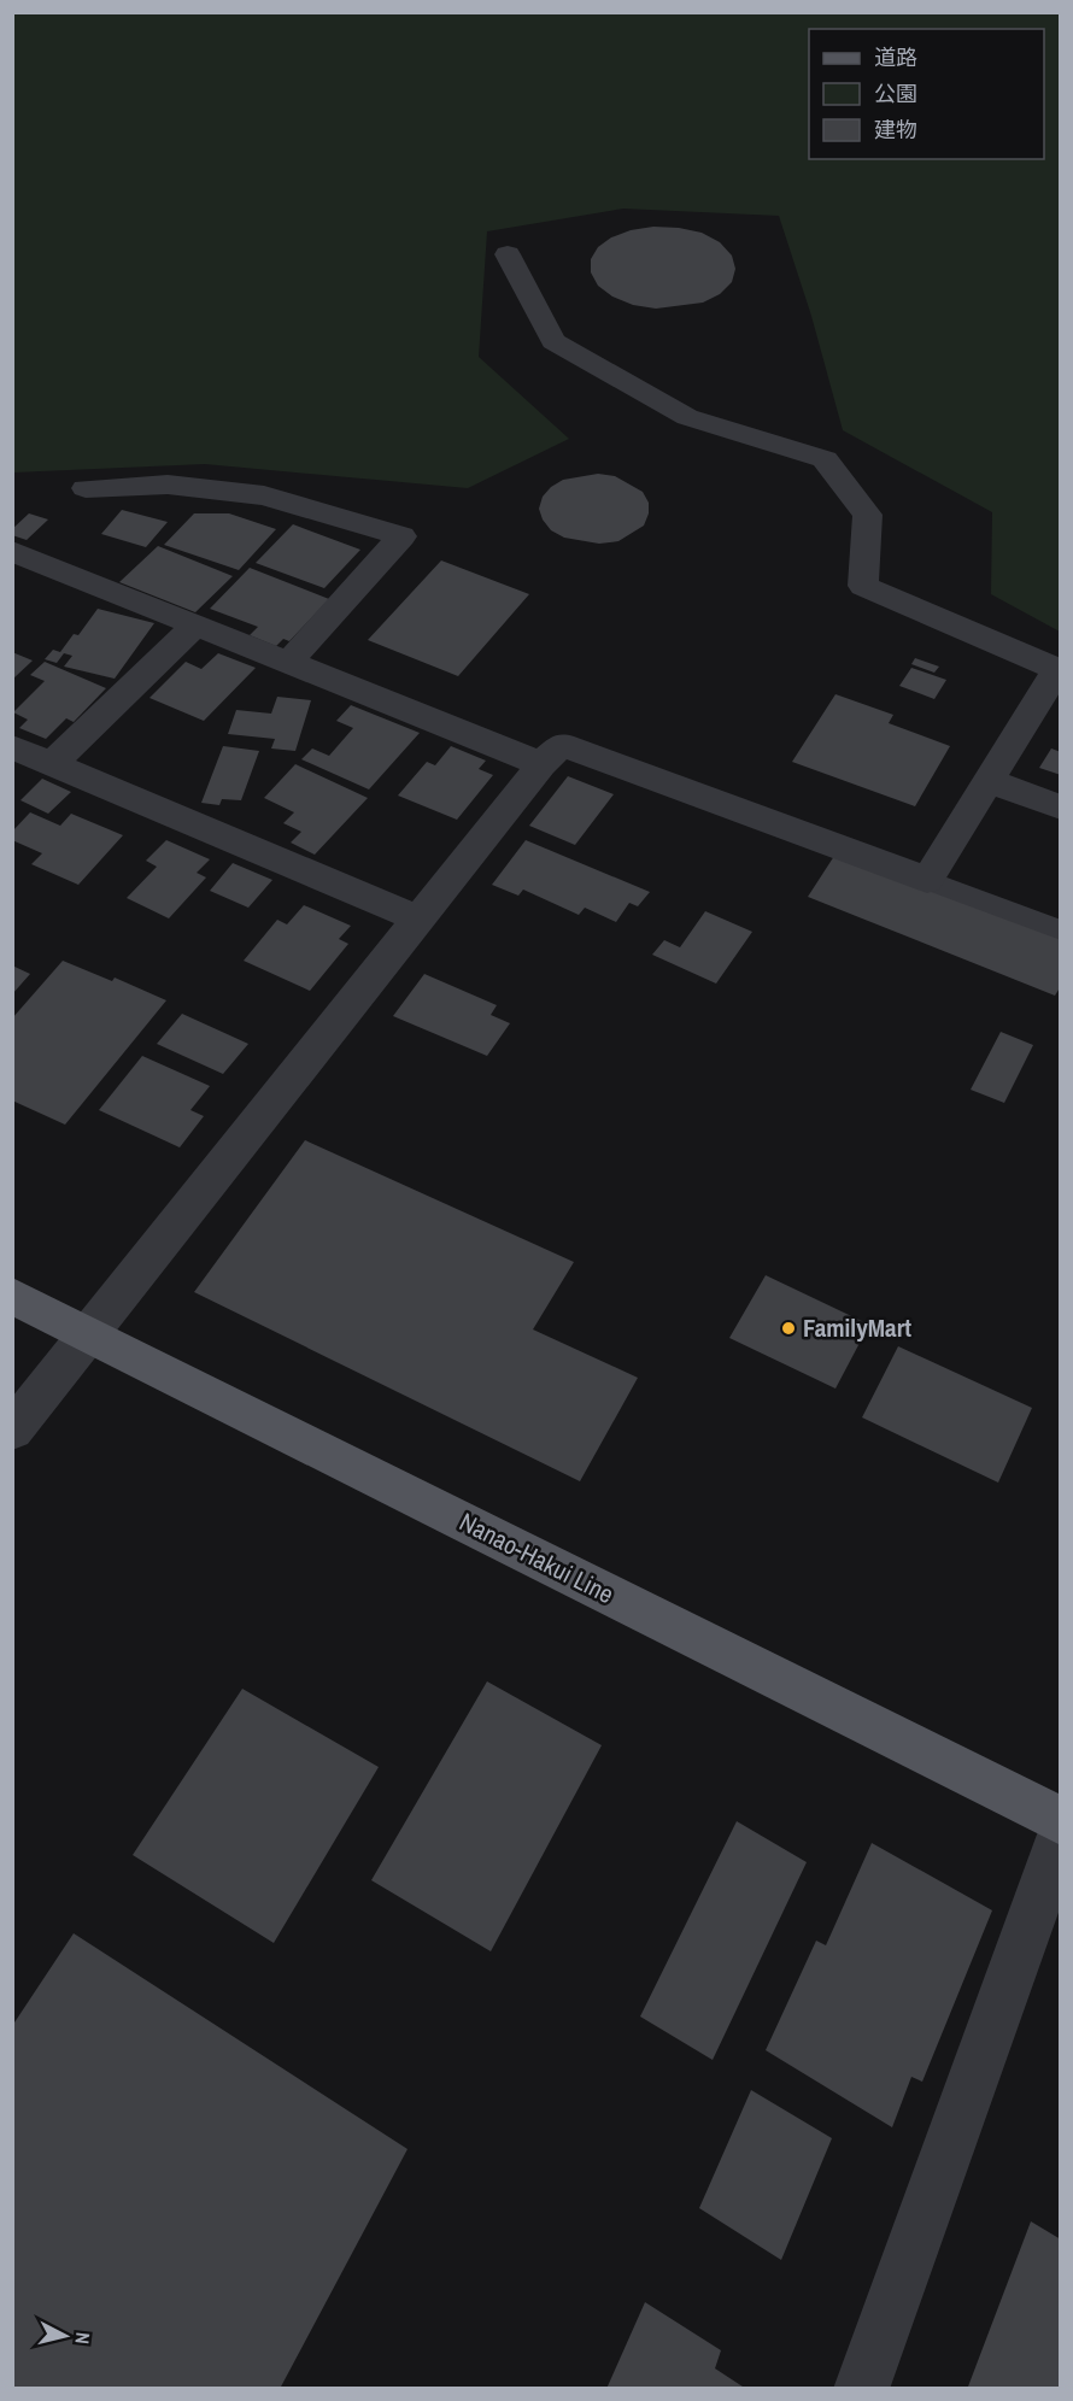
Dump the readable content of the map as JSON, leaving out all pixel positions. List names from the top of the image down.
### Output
{
  "streets": {
    "main road": ["Nanao-Hakui Line"]
  },
  "places": ["FamilyMart"],
  "legend": ["道路", "公園", "建物"],
  "north": "right"
}
